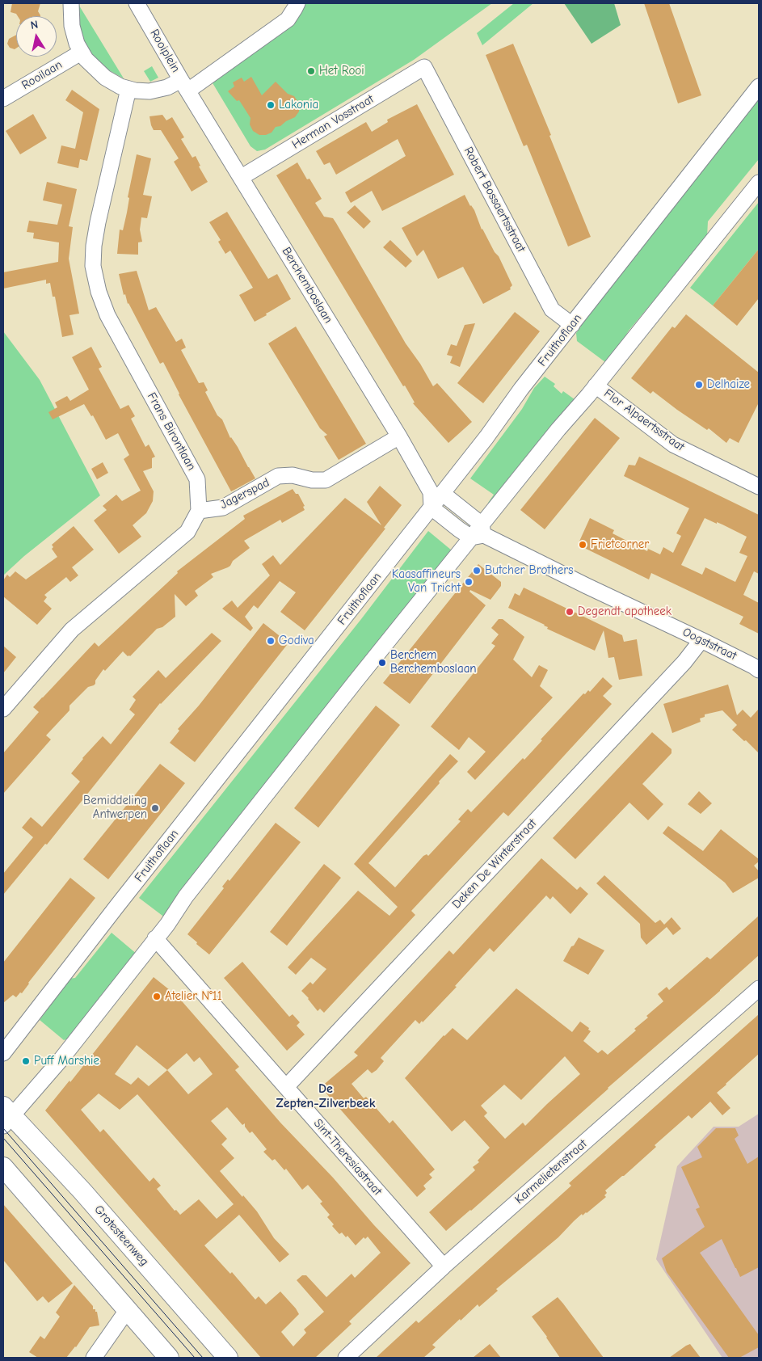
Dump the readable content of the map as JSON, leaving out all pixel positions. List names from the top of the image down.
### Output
{
  "streets": {
    "main road": ["Grotesteenweg"],
    "street": [
      "Rooiplein",
      "Rooilaan",
      "Herman Vosstraat",
      "Robert Bossaertsstraat",
      "Berchemboslaan",
      "Fruithoflaan",
      "Flor Alpaertsstraat",
      "Frans Birontlaan",
      "Jagerspad",
      "Oogststraat",
      "Deken De Winterstraat",
      "Sint-Theresiastraat",
      "Karmelietenstraat"
    ]
  },
  "crossings": [
    ["Rooiplein", "Rooilaan"],
    ["Rooiplein", "Berchemboslaan"],
    ["Rooiplein", "Frans Birontlaan"],
    ["Herman Vosstraat", "Robert Bossaertsstraat"],
    ["Herman Vosstraat", "Berchemboslaan"],
    ["Robert Bossaertsstraat", "Fruithoflaan"],
    ["Berchemboslaan", "Fruithoflaan"],
    ["Berchemboslaan", "Jagerspad"],
    ["Berchemboslaan", "Oogststraat"],
    ["Fruithoflaan", "Oogststraat"],
    ["Frans Birontlaan", "Jagerspad"],
    ["Oogststraat", "Deken De Winterstraat"],
    ["Deken De Winterstraat", "Sint-Theresiastraat"],
    ["Sint-Theresiastraat", "Karmelietenstraat"]
  ],
  "districts": ["De Zepten-Zilverbeek"],
  "places": [
    "Het Rooi",
    "Lakonia",
    "Delhaize",
    "Frietcorner",
    "Butcher Brothers",
    "Kaasaffineurs Van Tricht",
    "Degendt apotheek",
    "Godiva",
    "Berchem Berchemboslaan",
    "Bemiddeling Antwerpen",
    "Atelier N°11",
    "Puff Marshie"
  ],
  "north": "top"
}
